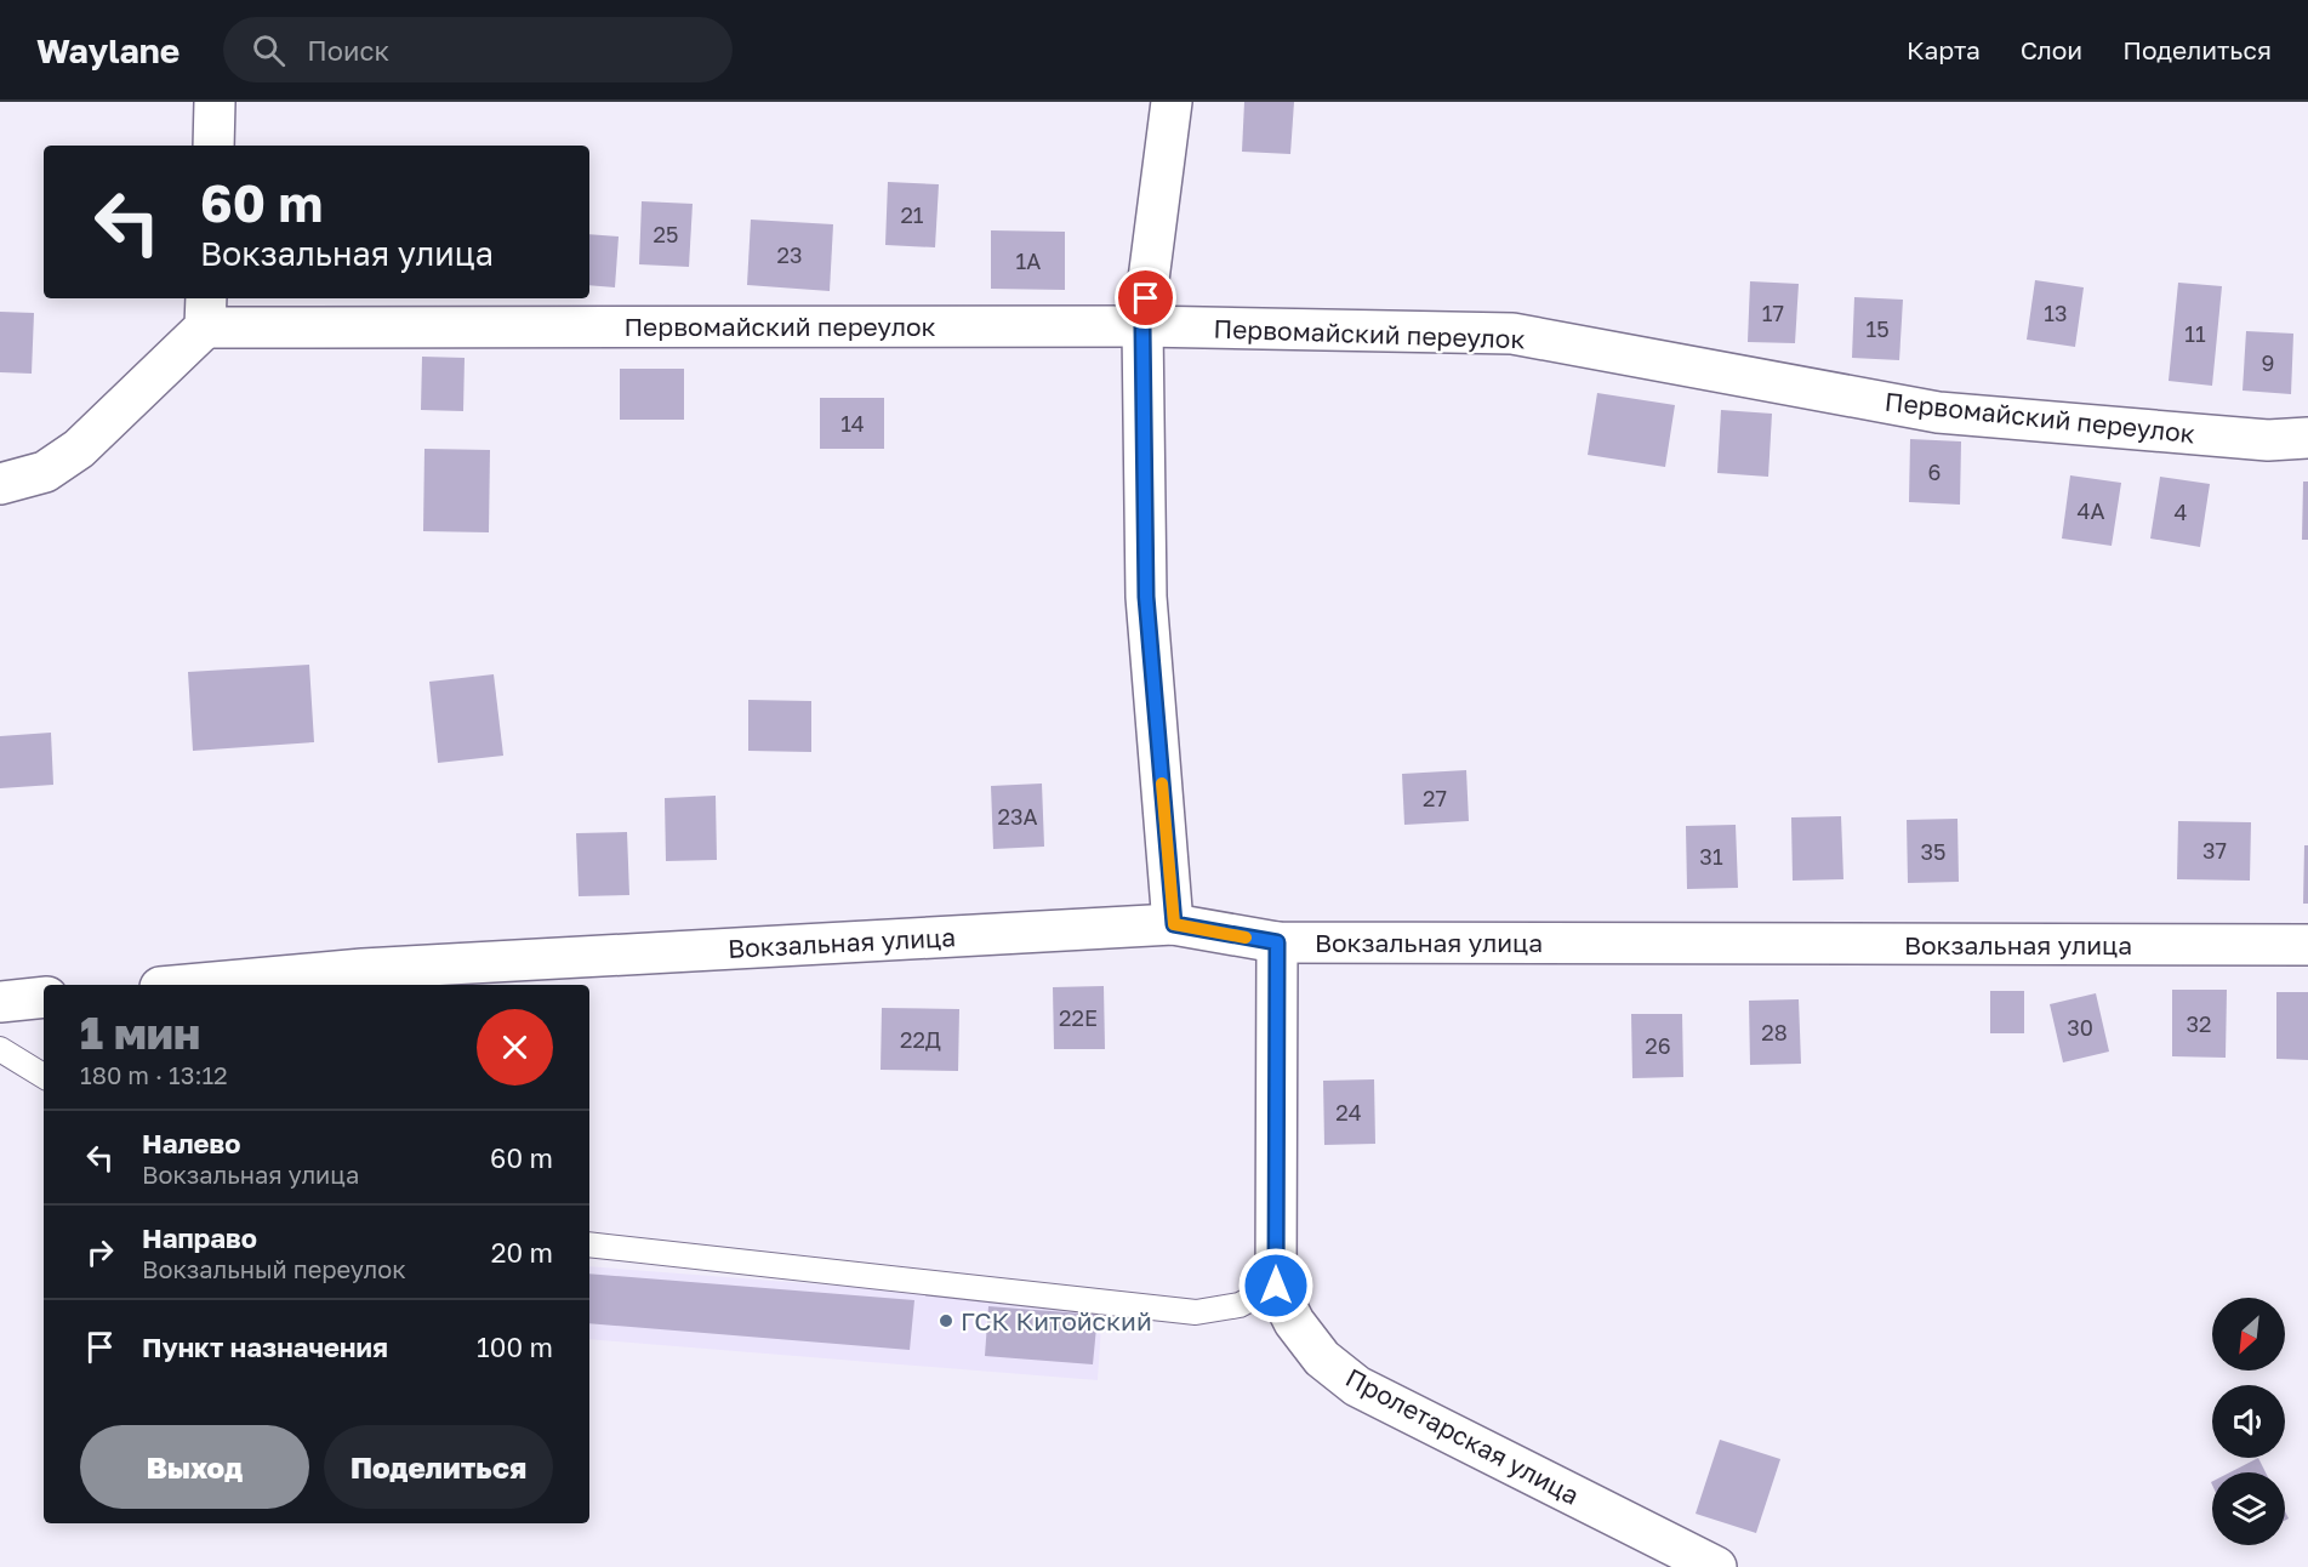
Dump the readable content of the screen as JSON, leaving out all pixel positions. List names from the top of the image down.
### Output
{
  "streets": {
    "street": ["Первомайский переулок", "Вокзальная улица", "Пролетарская улица"]
  },
  "crossings": [
    ["Вокзальная улица", "Пролетарская улица"]
  ],
  "places": ["ГСК Китойский"],
  "house_numbers": [
    "21",
    "25",
    "23",
    "1А",
    "17",
    "13",
    "15",
    "11",
    "9",
    "14",
    "6",
    "4А",
    "4",
    "27",
    "23А",
    "37",
    "35",
    "31",
    "22Е",
    "32",
    "30",
    "28",
    "22Д",
    "26",
    "24"
  ],
  "north": "bottom left",
  "page": {
    "header": "Waylane",
    "search": "Поиск",
    "nav": ["Карта", "Слои", "Поделиться"],
    "turn": ["60 m", "Вокзальная улица"],
    "heading": ["1 мин", "180 m · 13:12"],
    "list": [
      {
        "name": "Налево",
        "note": "Вокзальная улица",
        "value": "60 m"
      },
      {
        "name": "Направо",
        "note": "Вокзальный переулок",
        "value": "20 m"
      },
      {
        "name": "Пункт назначения",
        "value": "100 m"
      }
    ],
    "buttons": ["Выход", "Поделиться"]
  }
}
